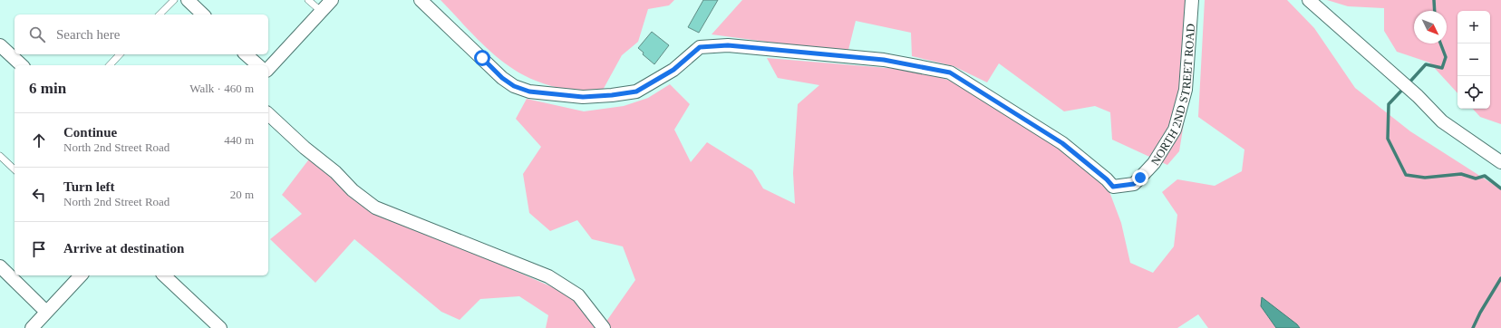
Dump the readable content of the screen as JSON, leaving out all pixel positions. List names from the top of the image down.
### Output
{
  "streets": {
    "street": ["NORTH 2ND STREET ROAD"]
  },
  "north": "bottom right",
  "page": {
    "map_buttons": ["+", "−"],
    "search": "Search here",
    "heading": ["6 min", "Walk · 460 m"],
    "list": [
      ["Continue", "North 2nd Street Road", "440 m"],
      ["Turn left", "North 2nd Street Road", "20 m"],
      "Arrive at destination"
    ]
  }
}
